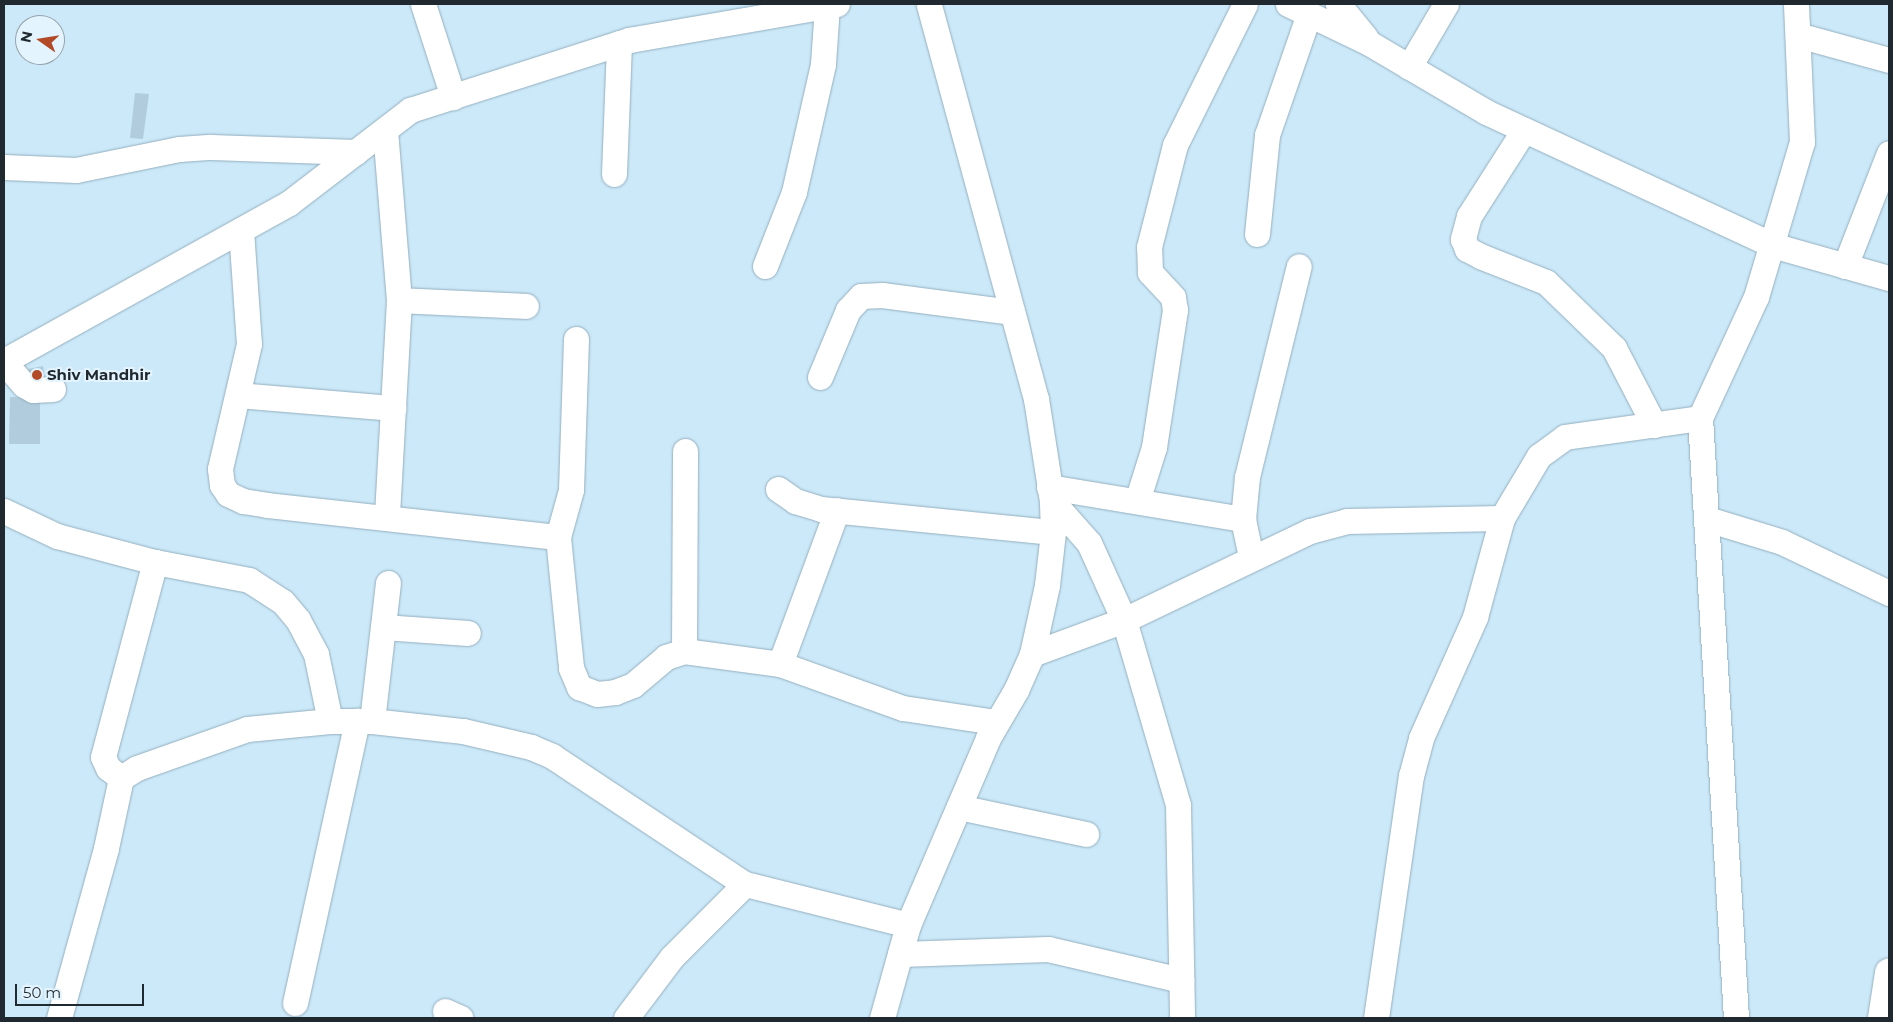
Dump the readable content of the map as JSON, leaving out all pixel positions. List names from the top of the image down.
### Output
{
  "places": ["Shiv Mandhir"],
  "scale_bar": "50 m",
  "north": "left"
}
